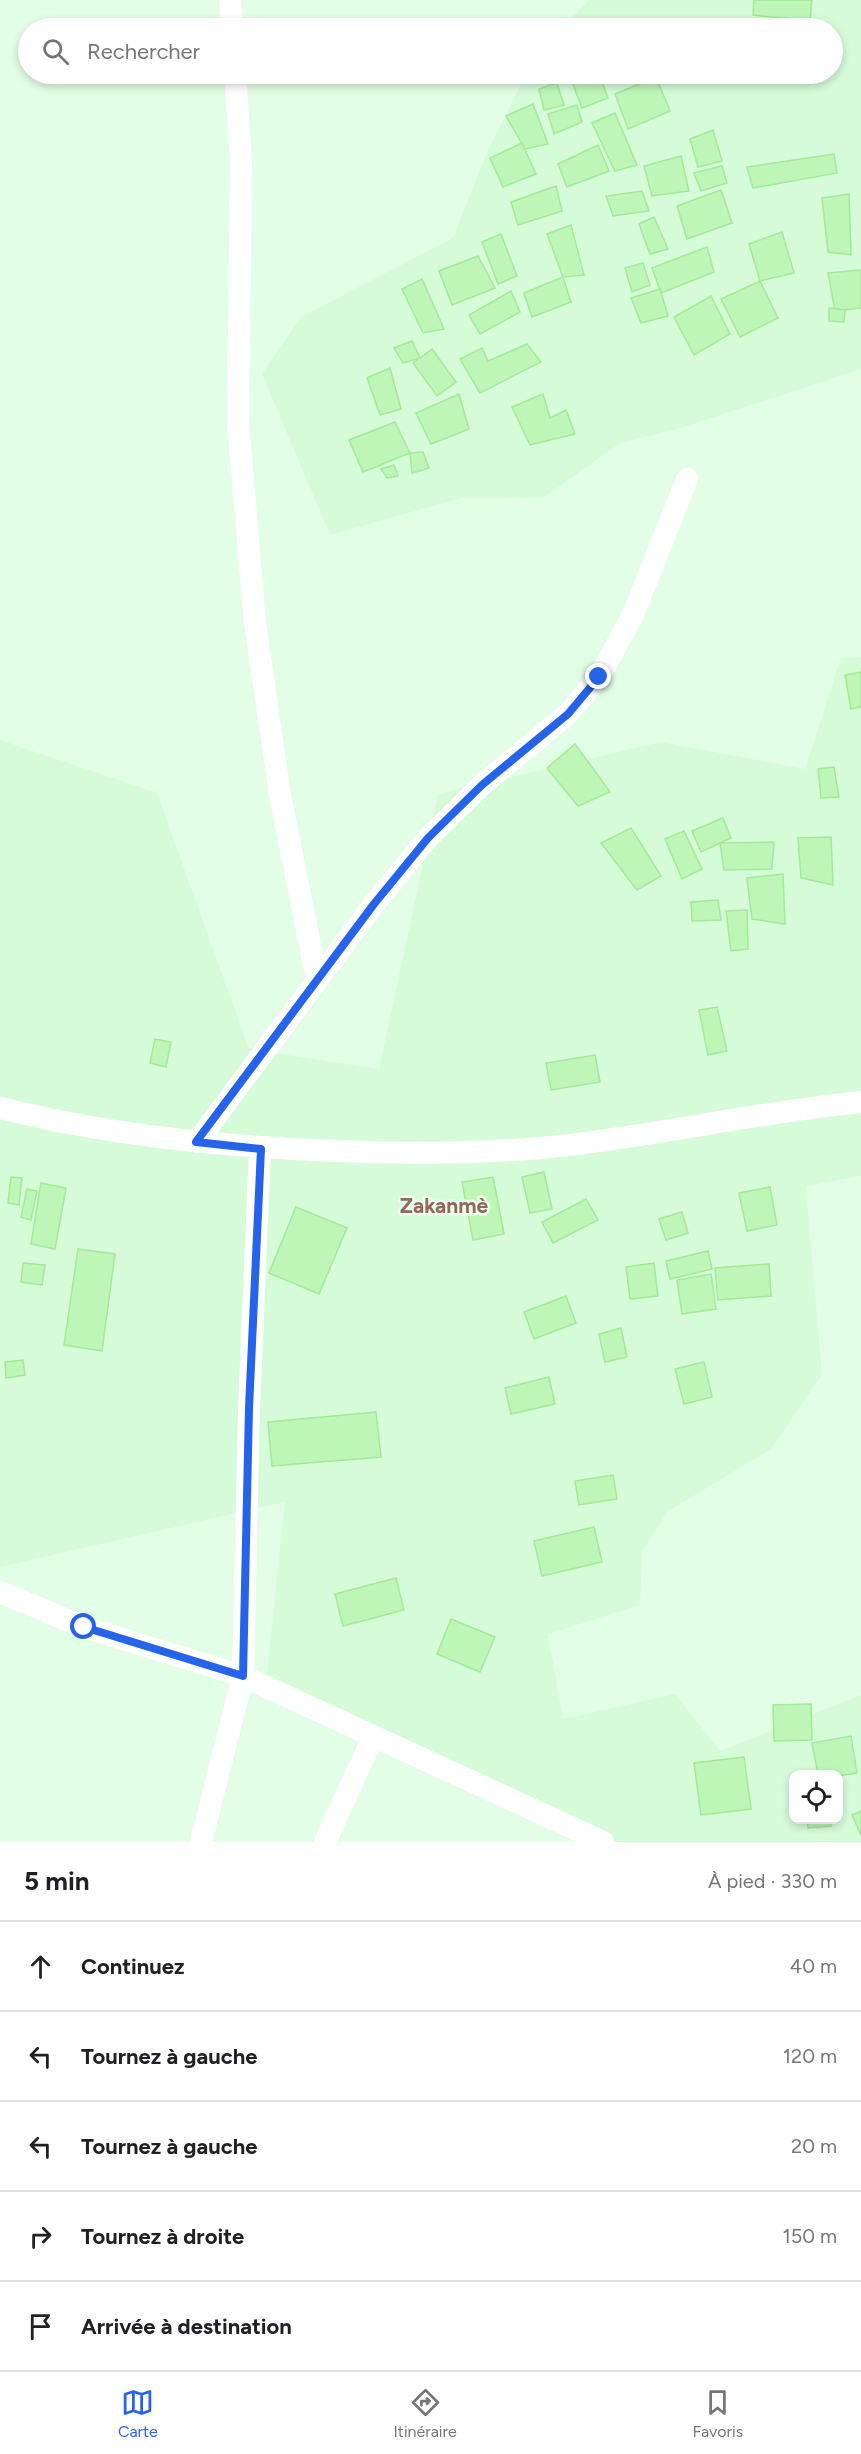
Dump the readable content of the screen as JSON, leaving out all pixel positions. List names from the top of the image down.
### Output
{
  "districts": ["Zakanmè"],
  "page": {
    "search": "Rechercher",
    "heading": ["5 min", "À pied · 330 m"],
    "list": [
      ["Continuez", "40 m"],
      ["Tournez à gauche", "120 m"],
      ["Tournez à gauche", "20 m"],
      ["Tournez à droite", "150 m"],
      "Arrivée à destination"
    ],
    "nav": ["Carte", "Itinéraire", "Favoris"]
  }
}
